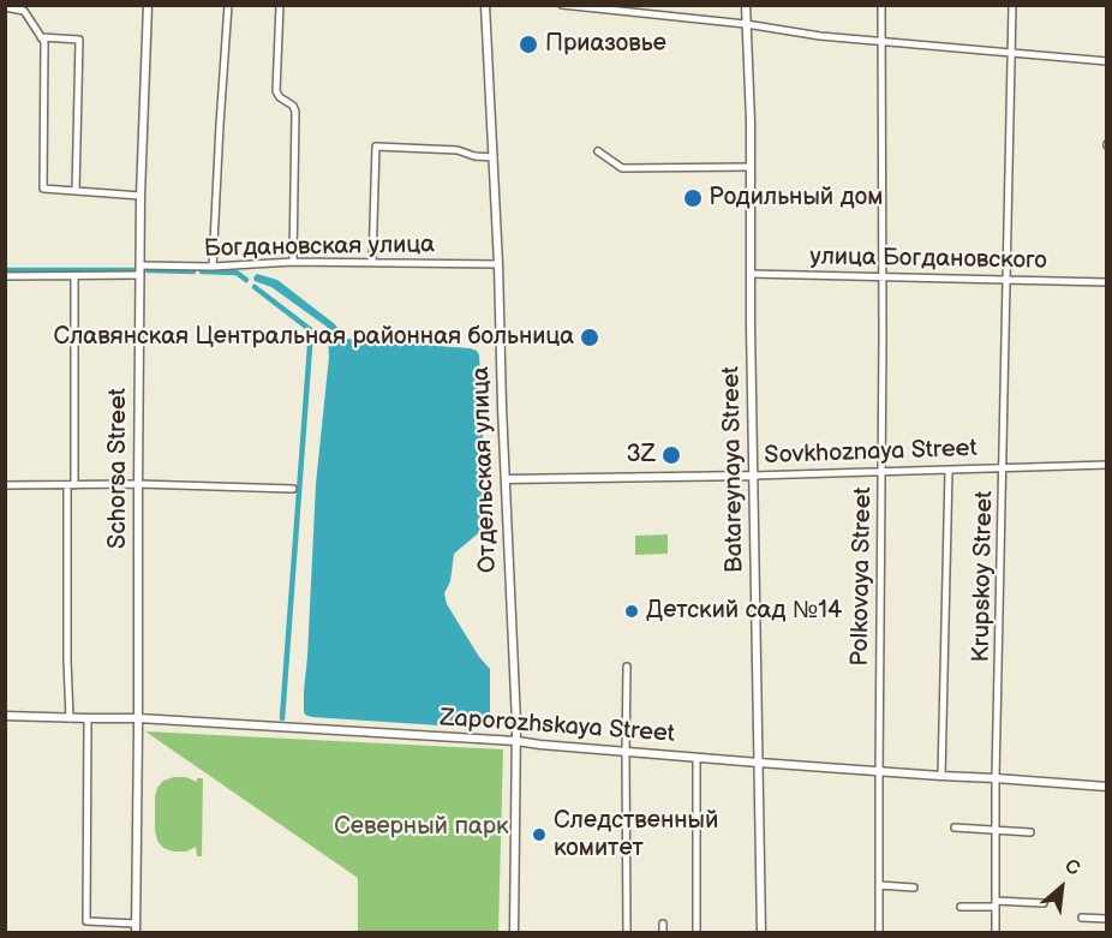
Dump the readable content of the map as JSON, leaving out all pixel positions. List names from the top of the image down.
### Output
{
  "streets": {
    "street": [
      "Богдановская улица",
      "улица Богдановского",
      "Sovkhoznaya Street",
      "Schorsa Street",
      "Отдельская улица",
      "Batareynaya Street",
      "Polkovaya Street",
      "Krupskoy Street",
      "Zaporozhskaya Street"
    ]
  },
  "crossings": [
    ["Богдановская улица", "Schorsa Street"],
    ["Богдановская улица", "Отдельская улица"],
    ["улица Богдановского", "Batareynaya Street"],
    ["улица Богдановского", "Polkovaya Street"],
    ["улица Богдановского", "Krupskoy Street"],
    ["Sovkhoznaya Street", "Отдельская улица"],
    ["Sovkhoznaya Street", "Batareynaya Street"],
    ["Sovkhoznaya Street", "Polkovaya Street"],
    ["Sovkhoznaya Street", "Krupskoy Street"],
    ["Schorsa Street", "Zaporozhskaya Street"],
    ["Отдельская улица", "Zaporozhskaya Street"],
    ["Batareynaya Street", "Zaporozhskaya Street"],
    ["Polkovaya Street", "Zaporozhskaya Street"],
    ["Krupskoy Street", "Zaporozhskaya Street"]
  ],
  "parks": ["Северный парк"],
  "places": [
    "Приазовье",
    "Родильный дом",
    "Славянская Центральная районная больница",
    "3Z",
    "Детский сад №14",
    "Следственный комитет"
  ],
  "north": "top right"
}
